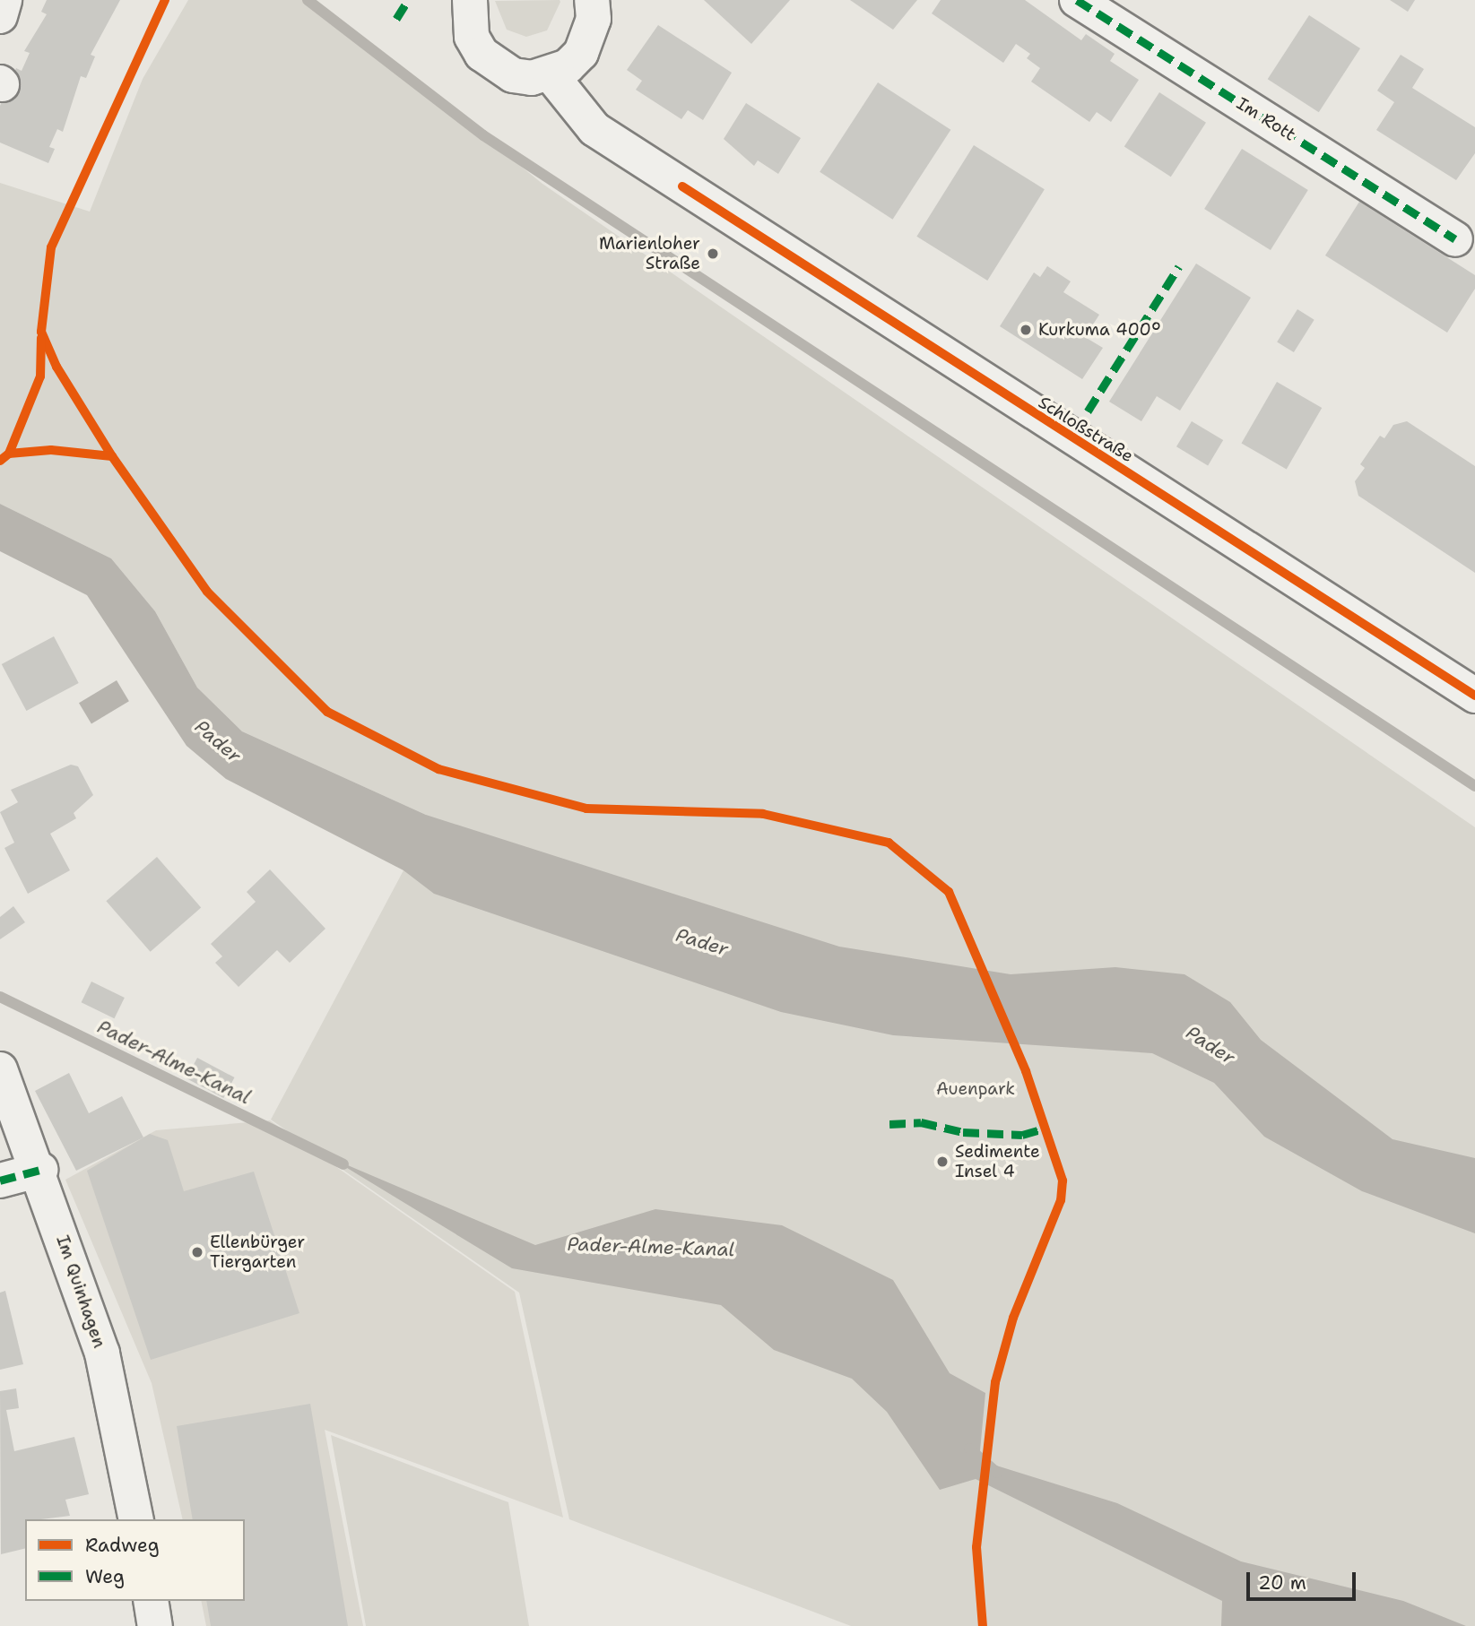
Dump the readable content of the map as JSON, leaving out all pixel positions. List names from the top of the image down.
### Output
{
  "streets": {
    "street": ["Im Rott", "Schloßstraße", "Im Quinhagen"]
  },
  "water": ["Pader", "Pader-Alme-Kanal"],
  "parks": ["Auenpark"],
  "places": [
    "Marienloher Straße",
    "Kurkuma 400°",
    "Sedimente Insel 4",
    "Ellenbürger Tiergarten"
  ],
  "legend": ["Radweg", "Weg"],
  "scale_bar": "20 m"
}
